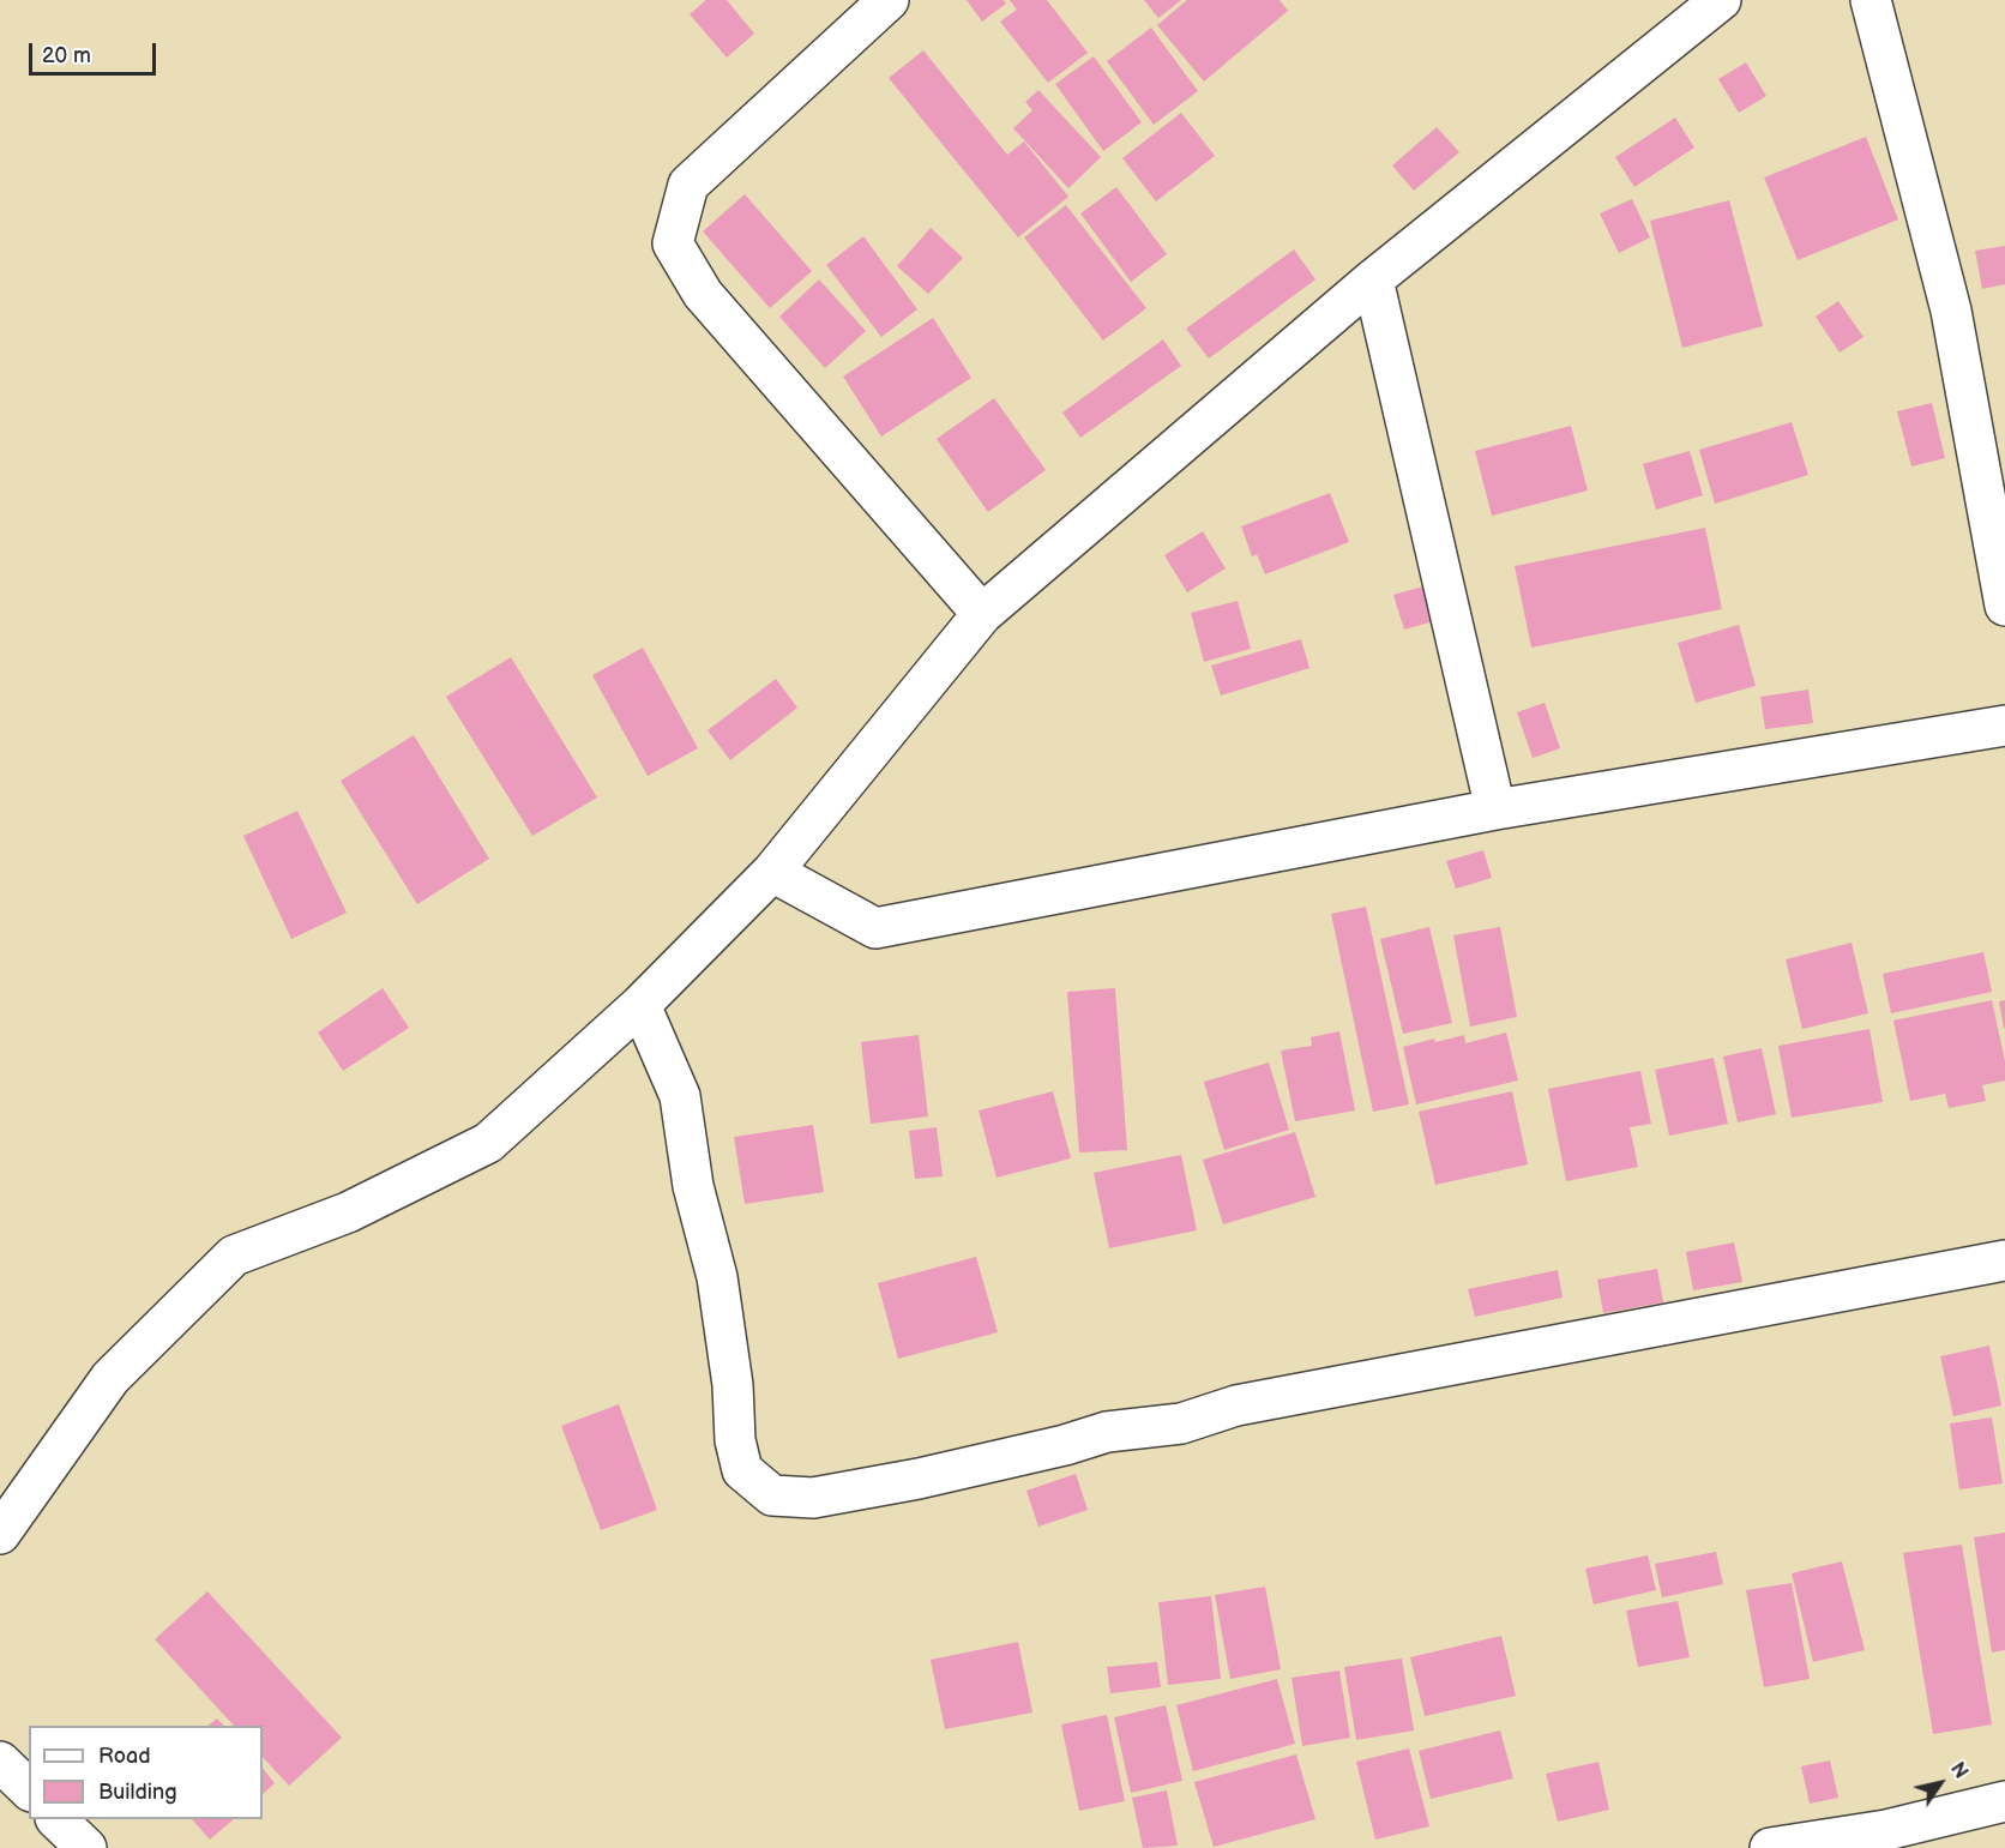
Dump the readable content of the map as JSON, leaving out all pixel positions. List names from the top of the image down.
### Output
{
  "legend": ["Road", "Building"],
  "scale_bar": "20 m",
  "north": "top right"
}
